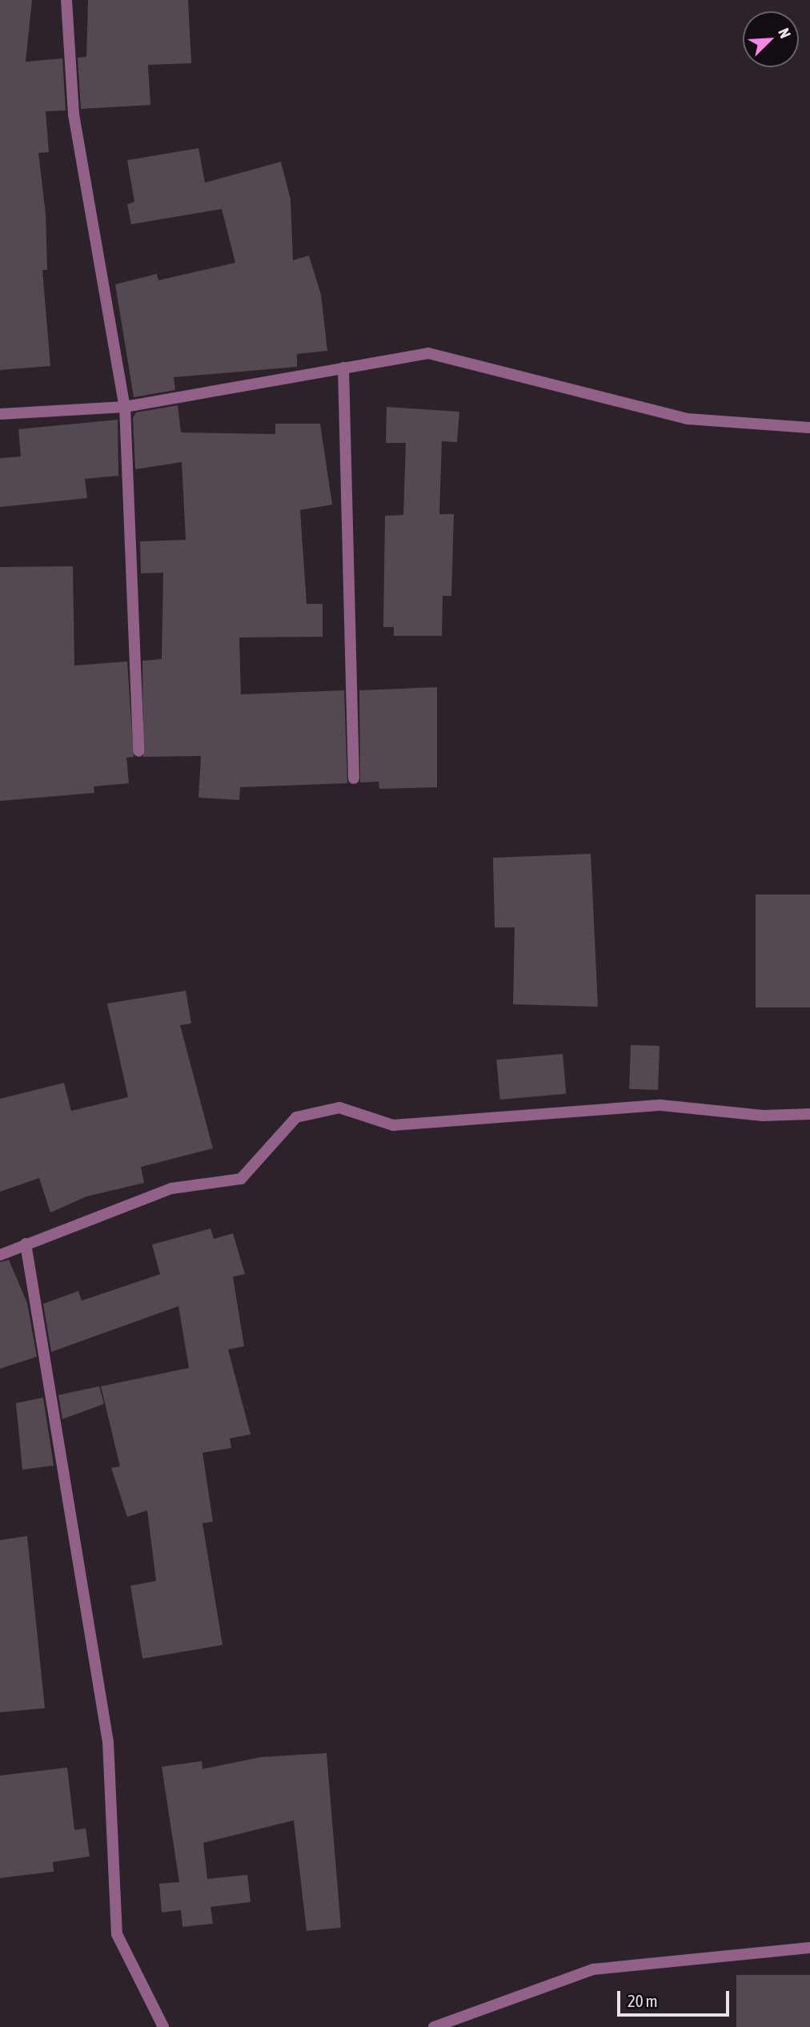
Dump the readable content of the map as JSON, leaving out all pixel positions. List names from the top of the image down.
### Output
{
  "scale_bar": "20 m",
  "north": "top right"
}
